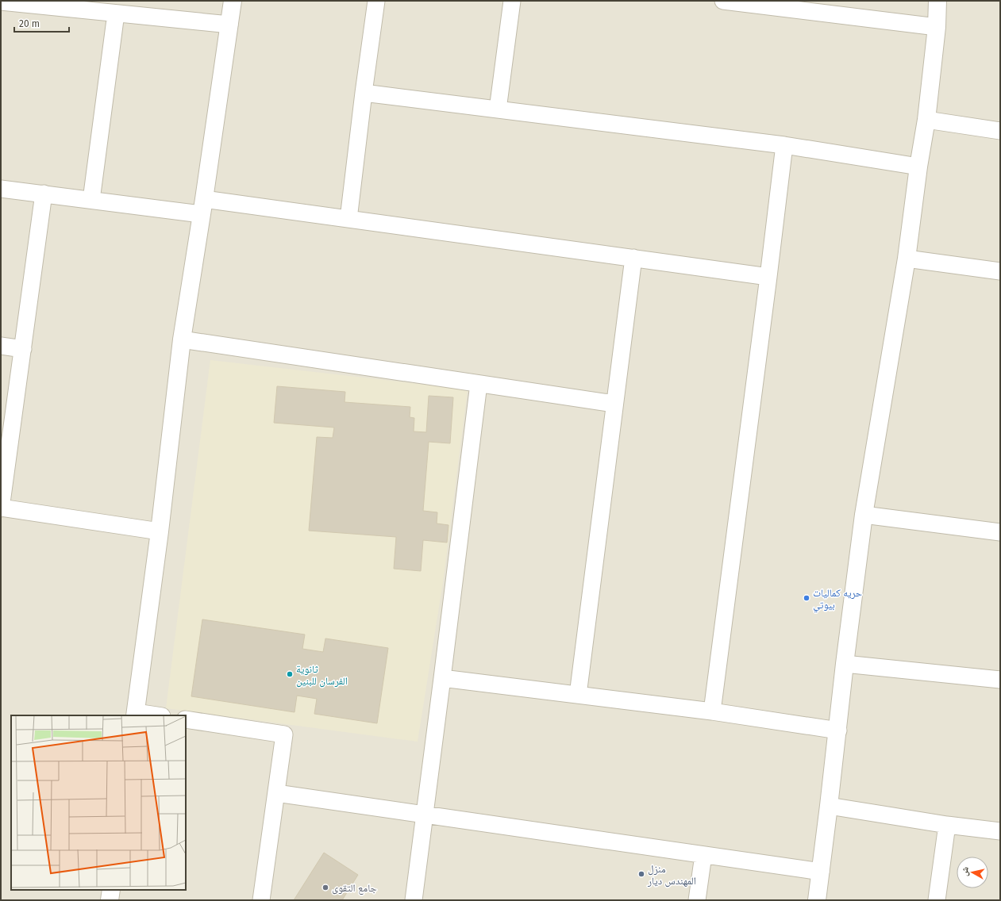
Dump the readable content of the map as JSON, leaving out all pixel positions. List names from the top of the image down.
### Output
{
  "places": [
    "حريه كماليات بيوتي",
    "ثانوية الفرسان للبنين",
    "منزل المهندس ديار",
    "جامع التقوى"
  ],
  "scale_bar": "20 m",
  "north": "left"
}
